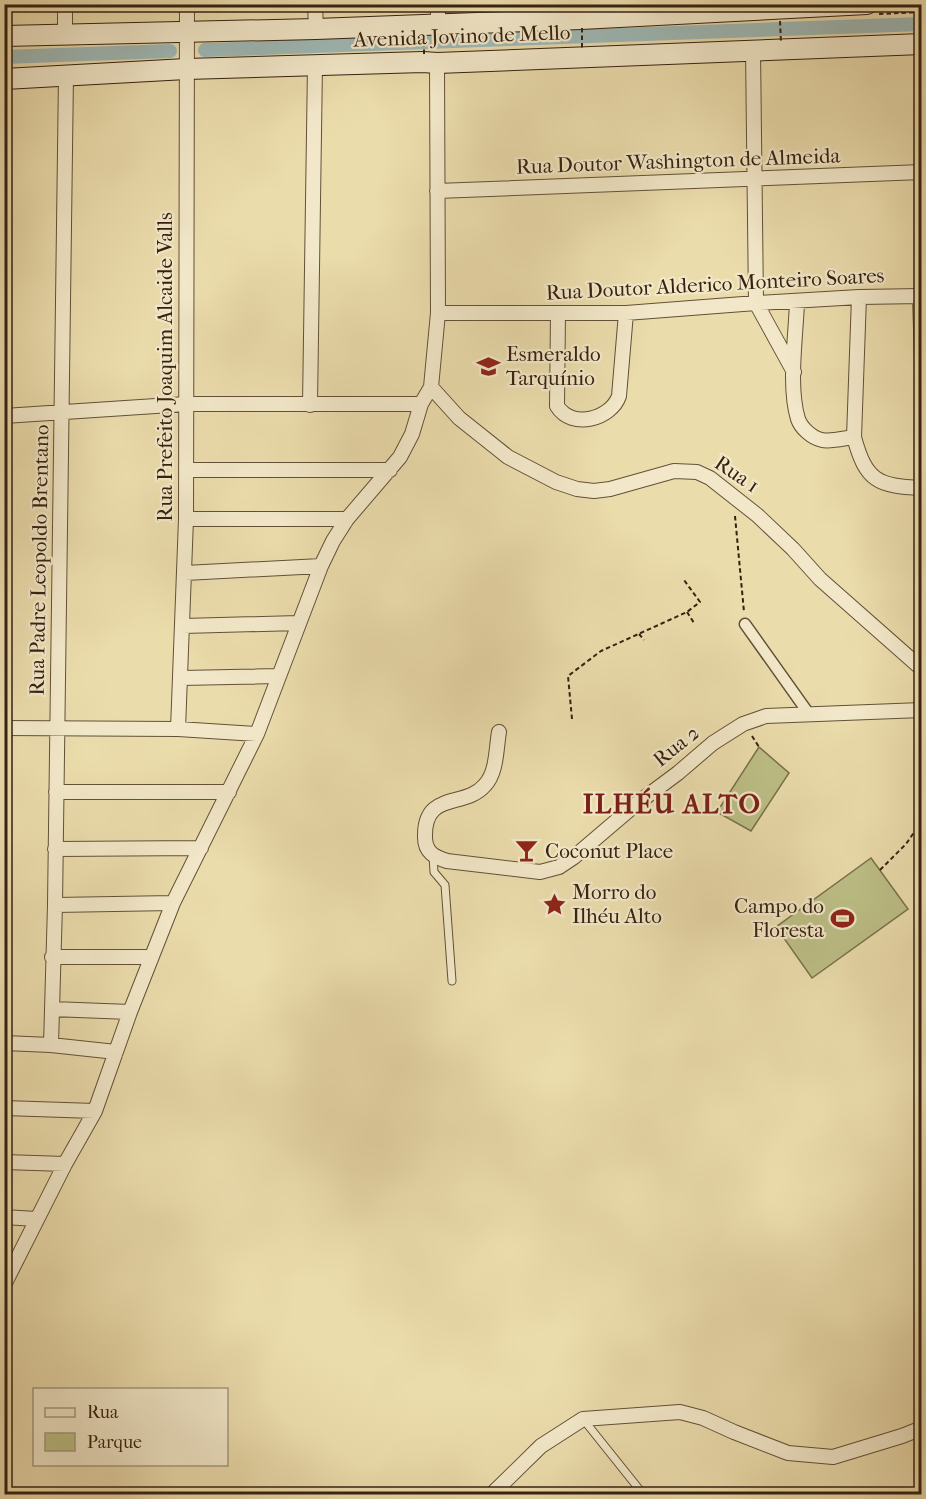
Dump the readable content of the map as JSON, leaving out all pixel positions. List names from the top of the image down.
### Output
{
  "streets": {
    "main road": ["Avenida Jovino de Mello"],
    "street": [
      "Rua Doutor Washington de Almeida",
      "Rua Doutor Alderico Monteiro Soares",
      "Rua Prefeito Joaquim Alcaide Valls",
      "Rua 1",
      "Rua Padre Leopoldo Brentano",
      "Rua 2"
    ]
  },
  "crossings": [
    ["Avenida Jovino de Mello", "Rua Prefeito Joaquim Alcaide Valls"],
    ["Avenida Jovino de Mello", "Rua Padre Leopoldo Brentano"]
  ],
  "districts": ["ILHÉU ALTO"],
  "places": {
    "school or university": ["Esmeraldo Tarquínio"],
    "bar": ["Coconut Place"],
    "place": ["Morro do Ilhéu Alto"],
    "sports": ["Campo do Floresta"]
  },
  "legend": ["Rua", "Parque"]
}
